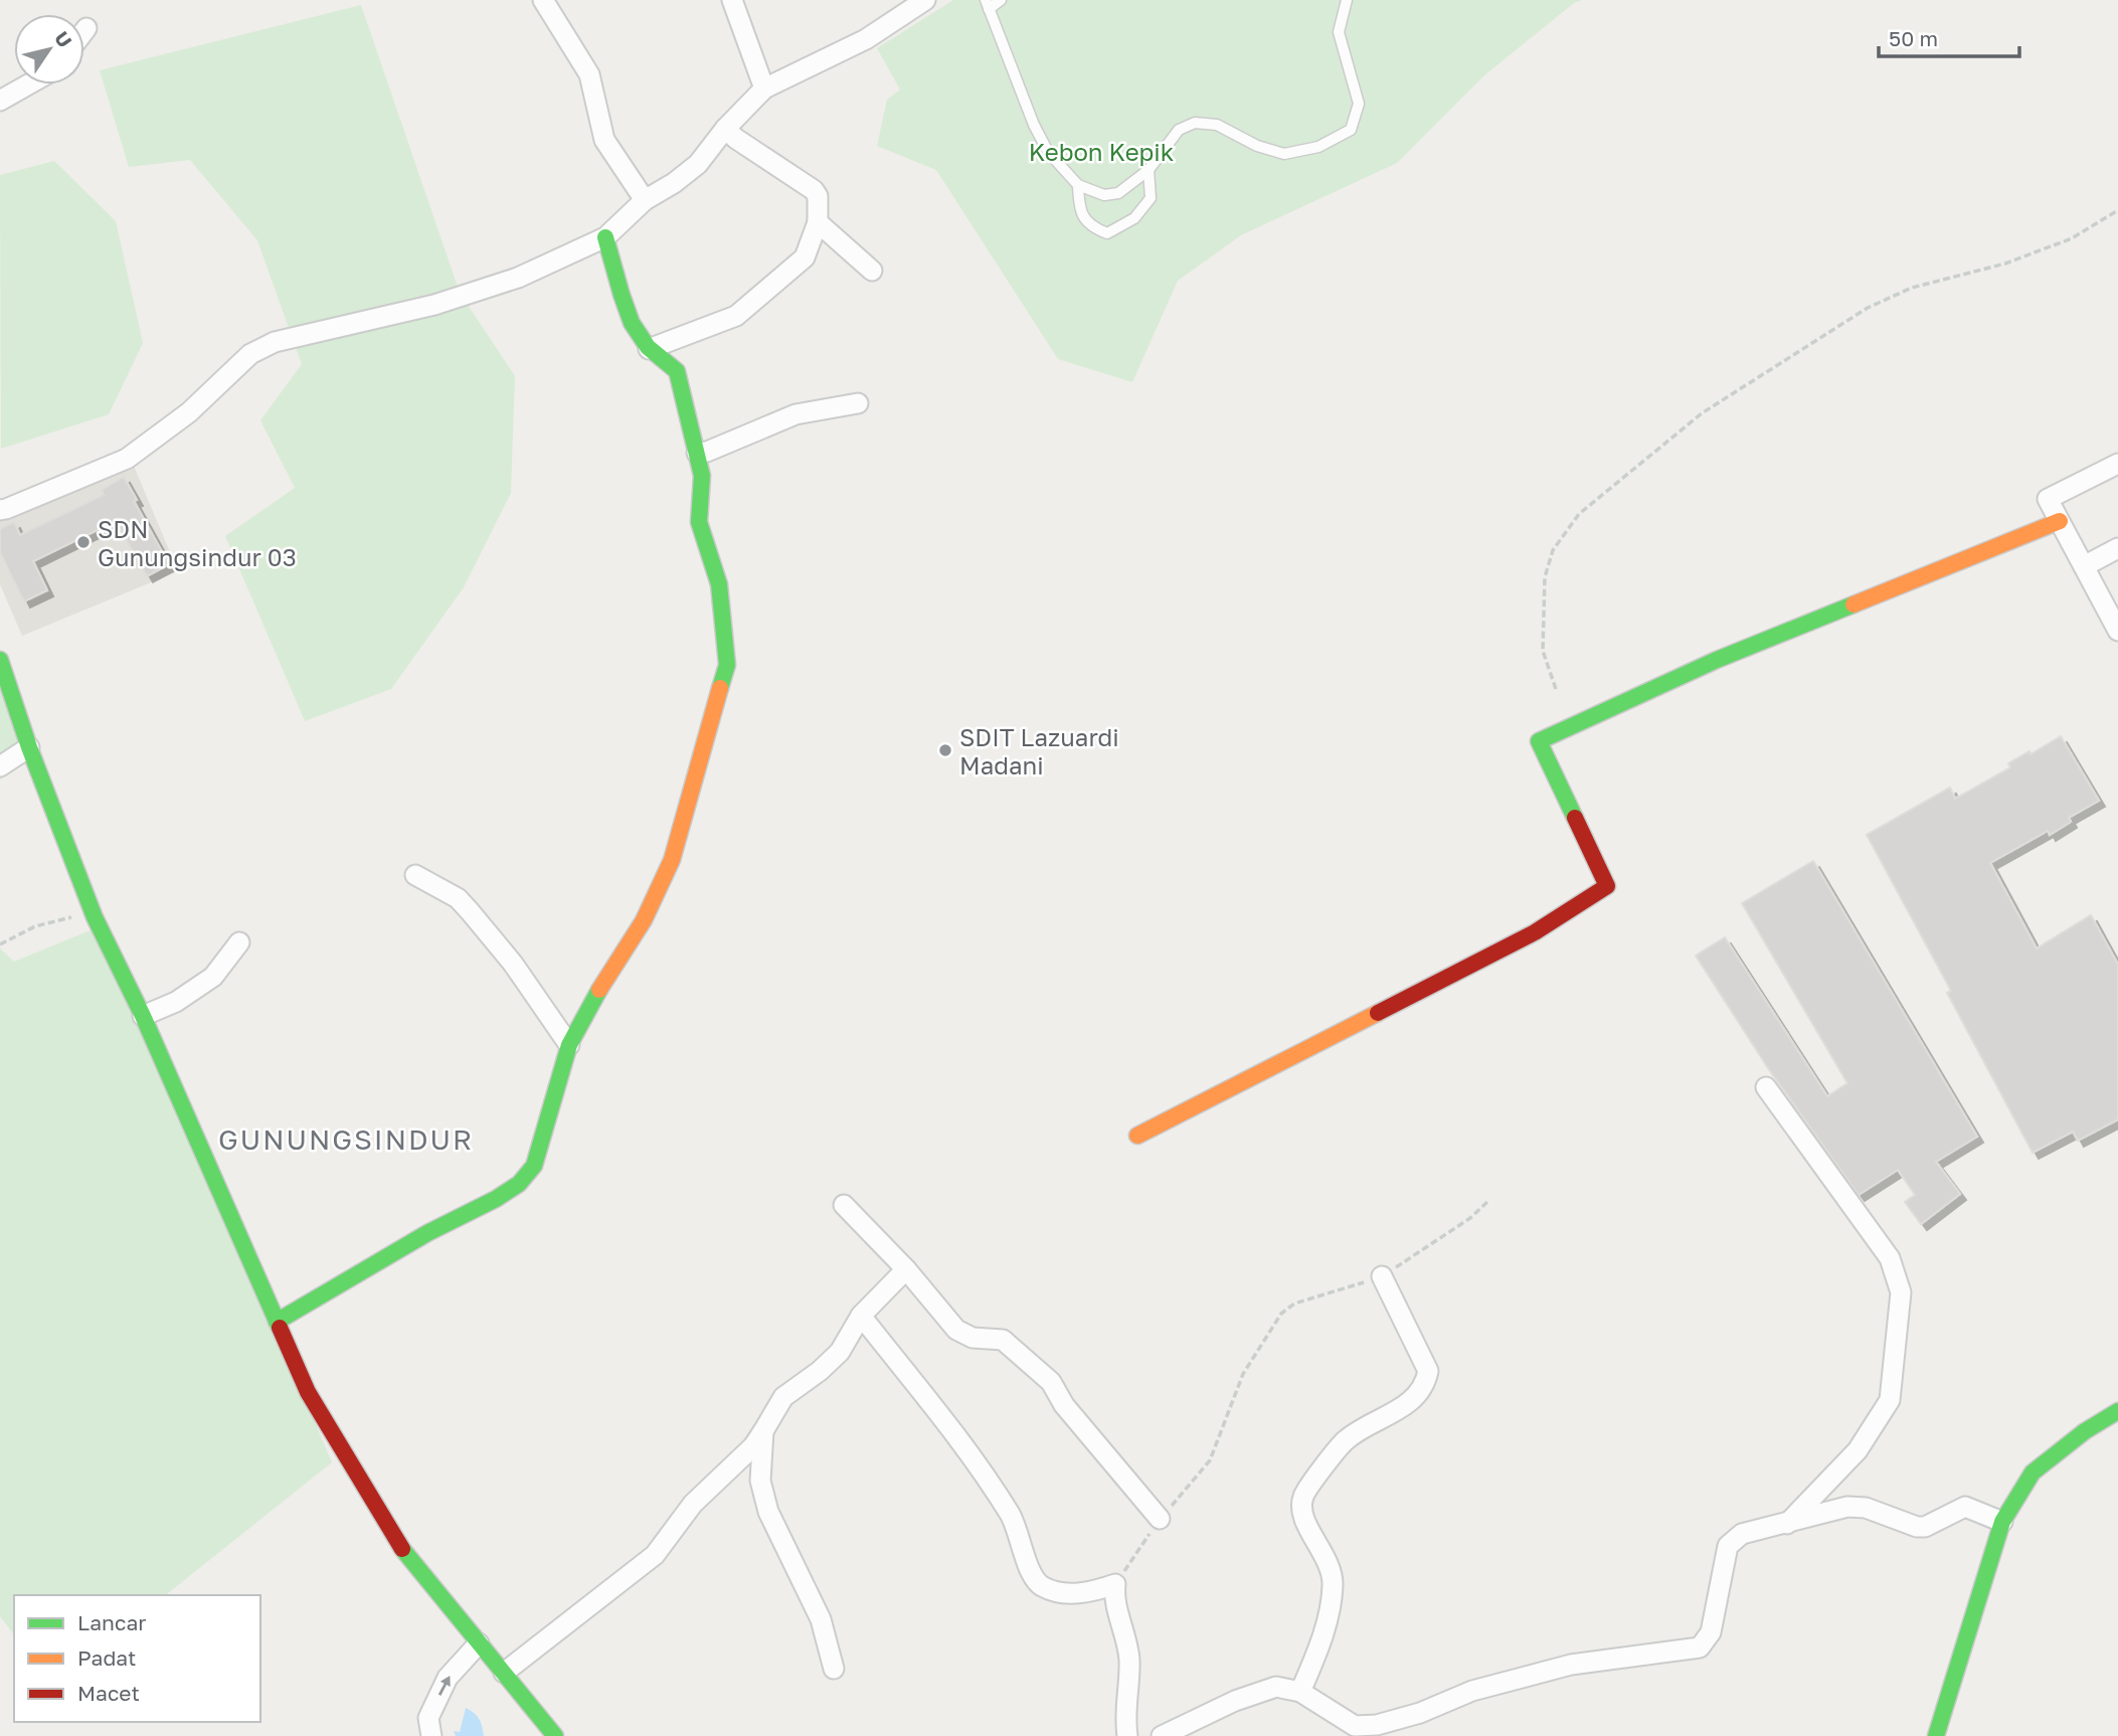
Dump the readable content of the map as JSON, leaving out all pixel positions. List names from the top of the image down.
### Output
{
  "districts": ["GUNUNGSINDUR"],
  "parks": ["Kebon Kepik"],
  "places": ["SDN Gunungsindur 03", "SDIT Lazuardi Madani"],
  "legend": ["Lancar", "Padat", "Macet"],
  "scale_bar": "50 m",
  "north": "top right"
}
